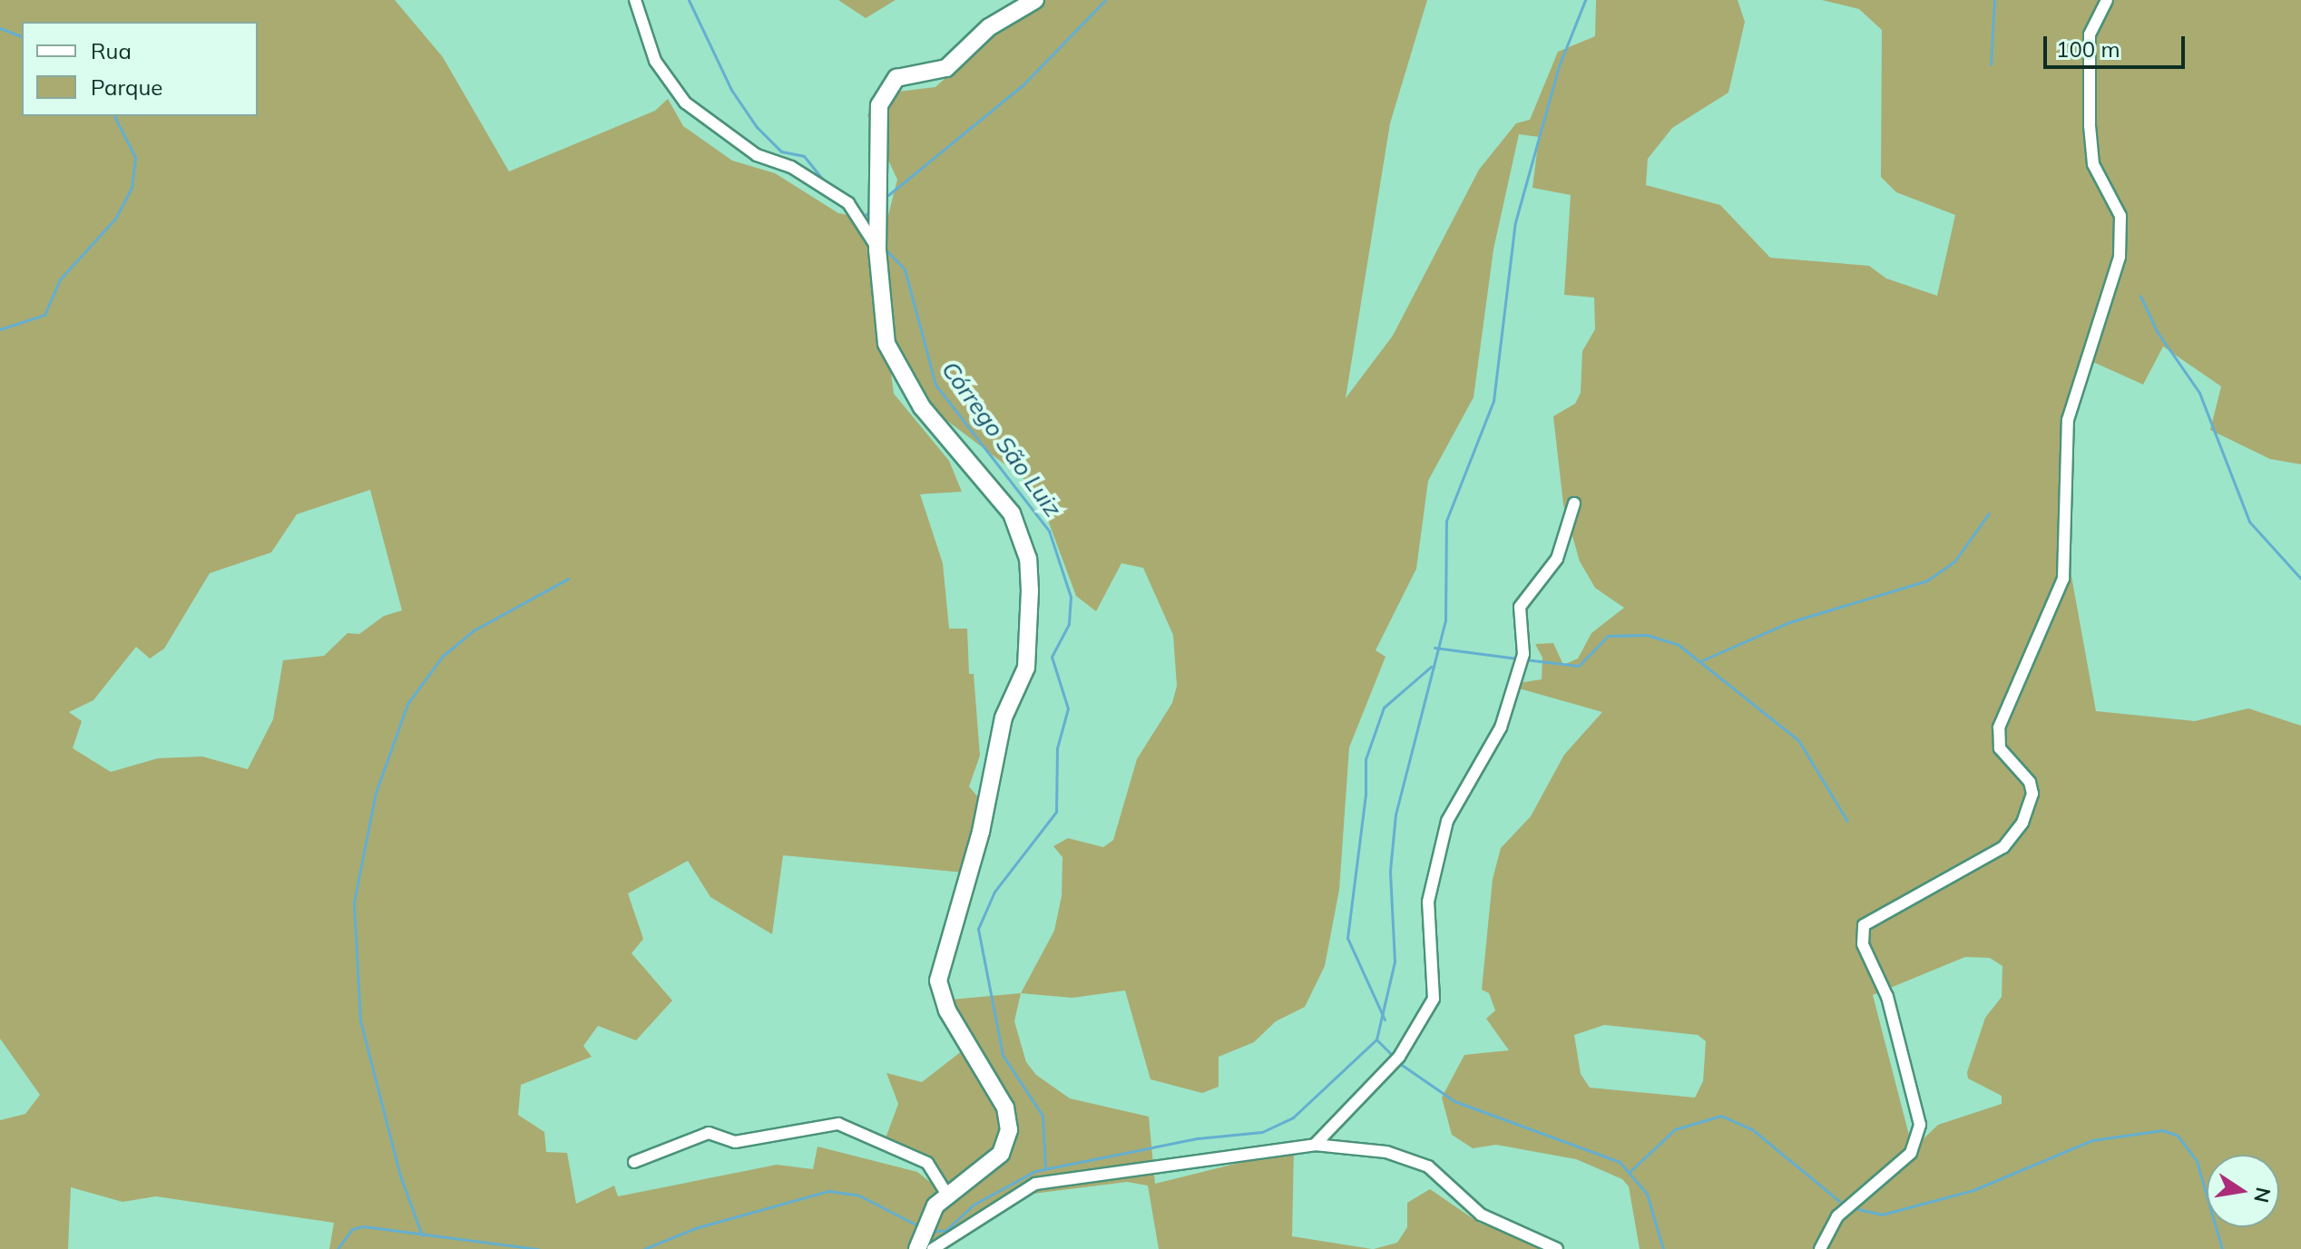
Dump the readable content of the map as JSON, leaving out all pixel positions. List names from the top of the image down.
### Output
{
  "water": ["Córrego São Luiz"],
  "legend": ["Rua", "Parque"],
  "scale_bar": "100 m",
  "north": "right"
}
